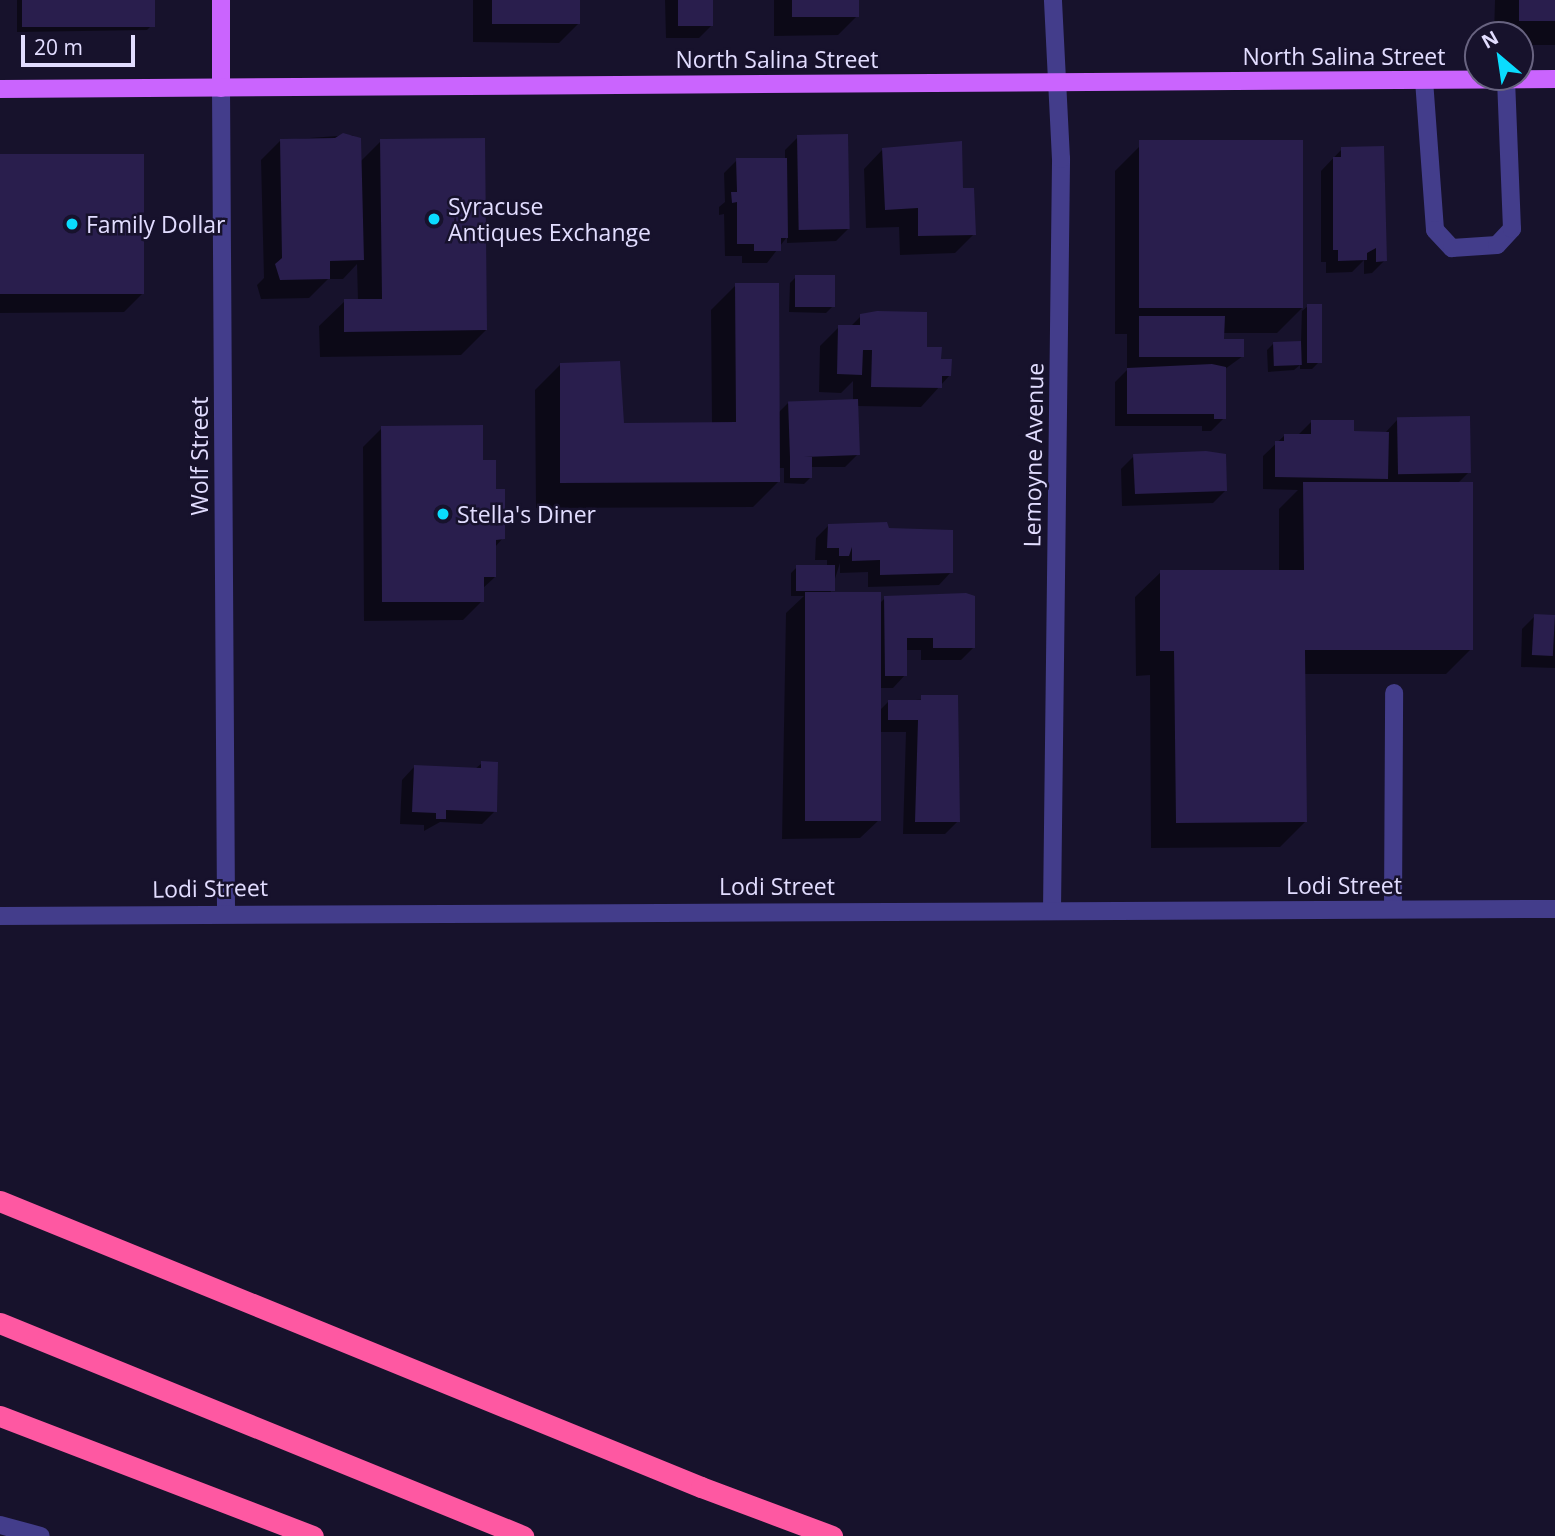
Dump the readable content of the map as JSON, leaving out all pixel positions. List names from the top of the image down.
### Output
{
  "streets": {
    "main road": ["North Salina Street", "Wolf Street"],
    "street": ["Lemoyne Avenue", "Lodi Street"]
  },
  "crossings": [
    ["North Salina Street", "Lemoyne Avenue"],
    ["North Salina Street", "Wolf Street"],
    ["Lemoyne Avenue", "Lodi Street"],
    ["Wolf Street", "Lodi Street"]
  ],
  "places": ["Syracuse Antiques Exchange", "Family Dollar", "Stella's Diner"],
  "scale_bar": "20 m",
  "north": "top left"
}
